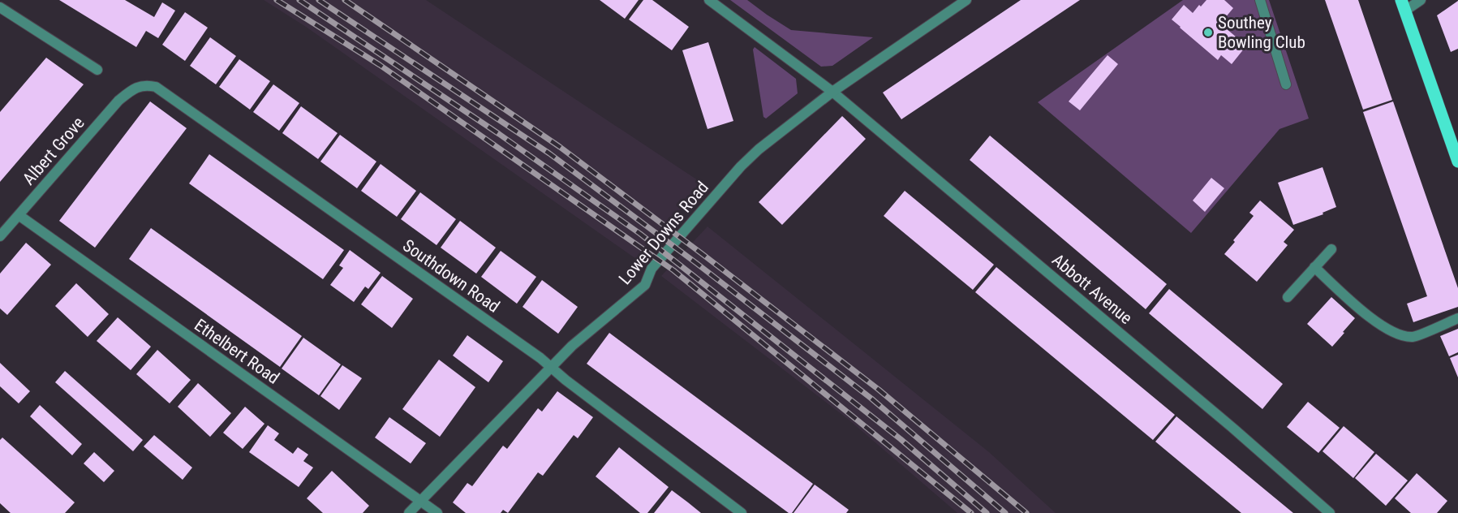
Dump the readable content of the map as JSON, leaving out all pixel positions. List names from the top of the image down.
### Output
{
  "streets": {
    "street": [
      "Albert Grove",
      "Lower Downs Road",
      "Southdown Road",
      "Abbott Avenue",
      "Ethelbert Road"
    ]
  },
  "crossings": [
    ["Albert Grove", "Southdown Road"],
    ["Albert Grove", "Ethelbert Road"],
    ["Lower Downs Road", "Southdown Road"],
    ["Lower Downs Road", "Abbott Avenue"],
    ["Lower Downs Road", "Ethelbert Road"]
  ],
  "places": ["Southey Bowling Club"]
}
